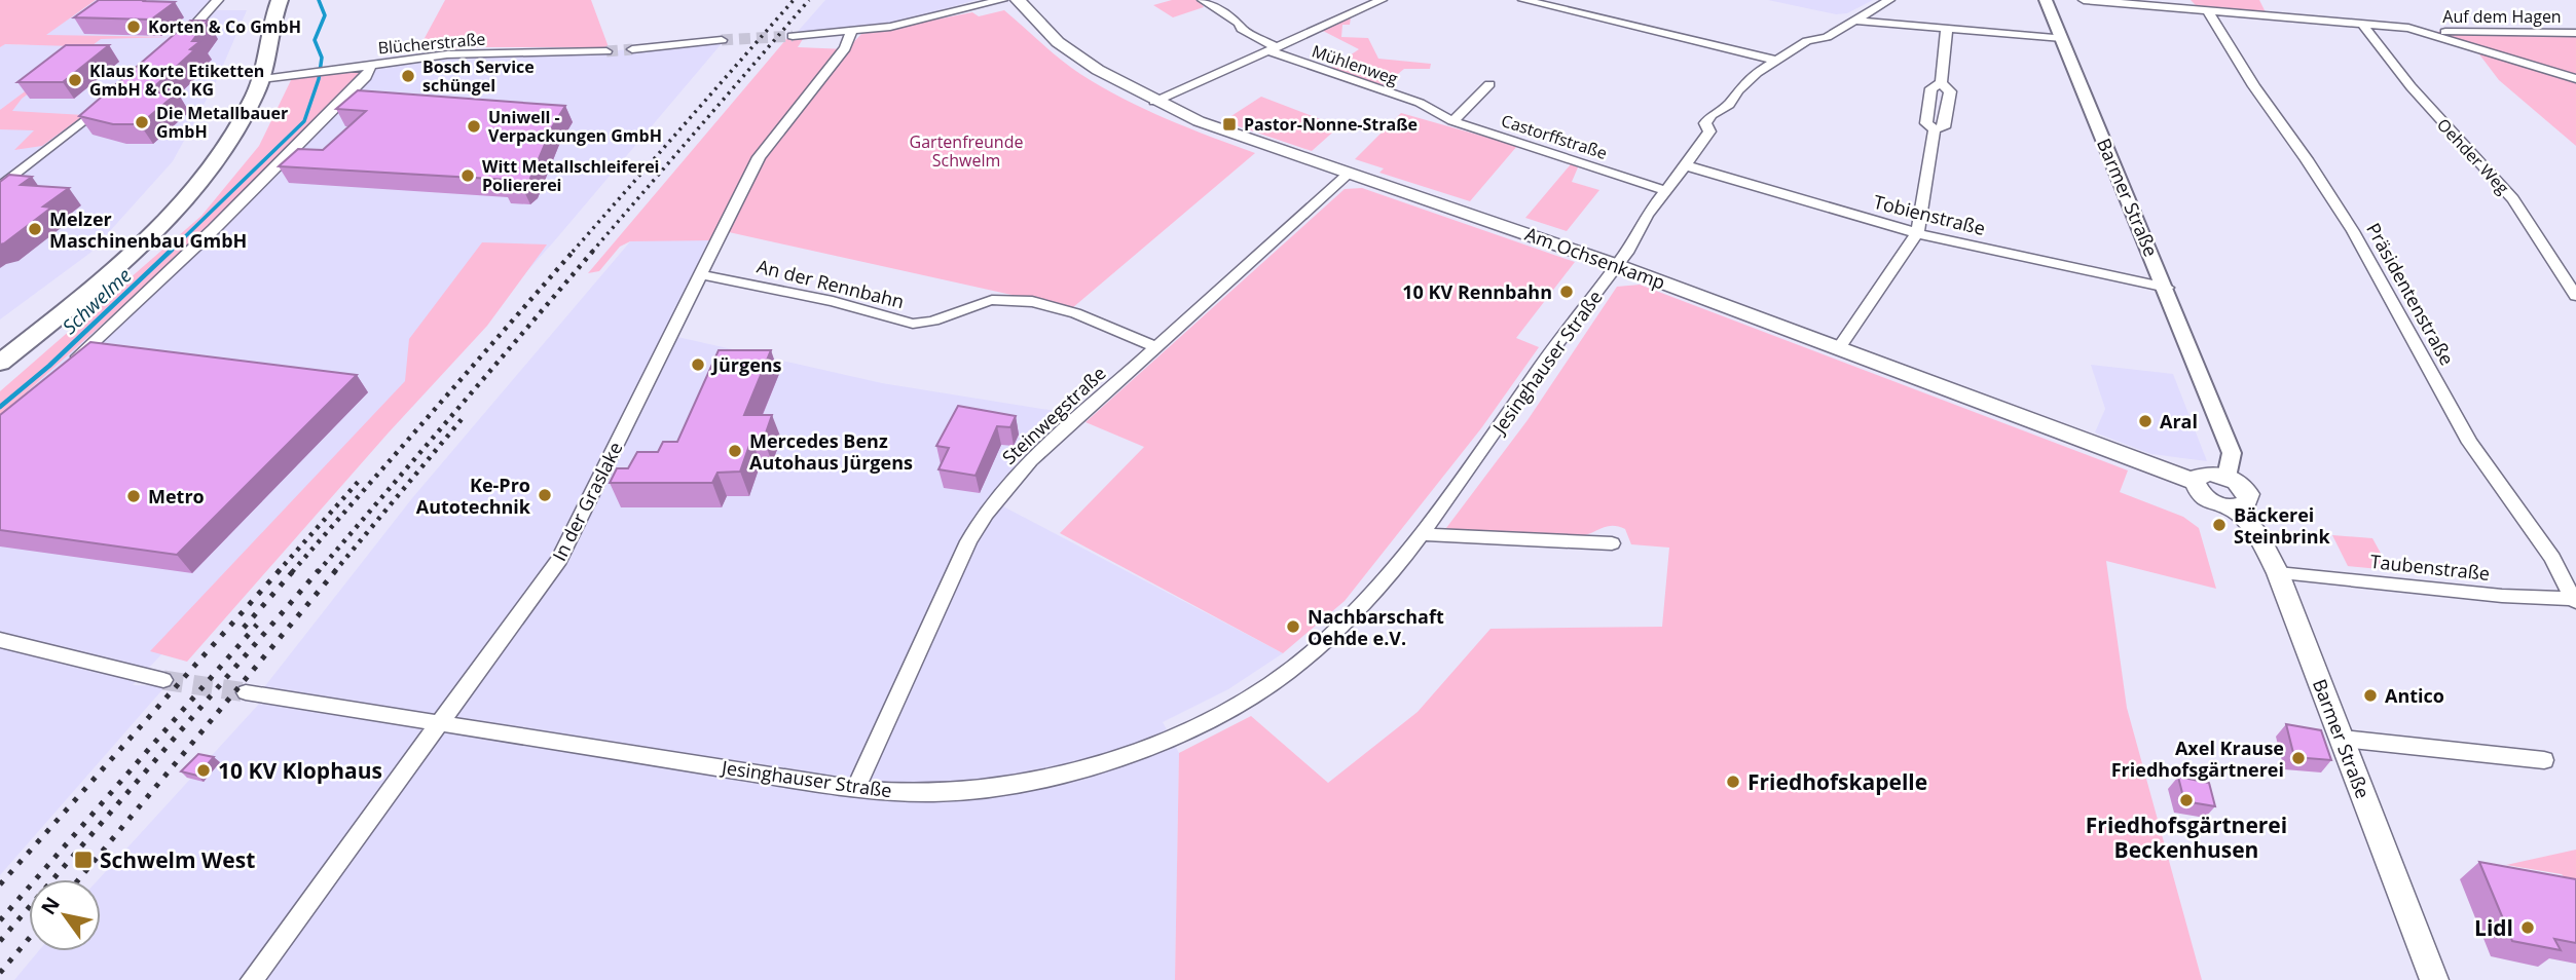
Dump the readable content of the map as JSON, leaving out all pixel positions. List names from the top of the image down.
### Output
{
  "streets": {
    "main road": ["Barmer Straße", "Am Ochsenkamp"],
    "street": [
      "Auf dem Hagen",
      "Blücherstraße",
      "Mühlenweg",
      "Castorffstraße",
      "Oehder Weg",
      "Tobienstraße",
      "An der Rennbahn",
      "Präsidentenstraße",
      "Jesinghauser Straße",
      "Steinwegstraße",
      "In der Graslake",
      "Taubenstraße"
    ]
  },
  "crossings": [
    ["Mühlenweg", "Castorffstraße"],
    ["Castorffstraße", "Jesinghauser Straße"],
    ["Barmer Straße", "Tobienstraße"],
    ["Barmer Straße", "Taubenstraße"],
    ["Tobienstraße", "Jesinghauser Straße"],
    ["Am Ochsenkamp", "Jesinghauser Straße"],
    ["Am Ochsenkamp", "Steinwegstraße"],
    ["An der Rennbahn", "Steinwegstraße"],
    ["An der Rennbahn", "In der Graslake"],
    ["Präsidentenstraße", "Taubenstraße"],
    ["Jesinghauser Straße", "Steinwegstraße"],
    ["Jesinghauser Straße", "In der Graslake"]
  ],
  "water": ["Schwelme"],
  "parks": ["Gartenfreunde Schwelm"],
  "places": {
    "other": [
      "Korten & Co GmbH",
      "Bosch Service schüngel",
      "Klaus Korte Etiketten GmbH & Co. KG",
      "Die Metallbauer GmbH",
      "Uniwell - Verpackungen GmbH",
      "Witt Metallschleiferei Poliererei",
      "Melzer Maschinenbau GmbH",
      "10 KV Rennbahn",
      "Jürgens",
      "Aral",
      "Mercedes Benz Autohaus Jürgens",
      "Ke-Pro Autotechnik",
      "Metro",
      "Bäckerei Steinbrink",
      "Nachbarschaft Oehde e.V.",
      "Antico",
      "Axel Krause Friedhofsgärtnerei",
      "10 KV Klophaus",
      "Friedhofskapelle",
      "Friedhofsgärtnerei Beckenhusen",
      "Lidl"
    ],
    "transit": ["Pastor-Nonne-Straße", "Schwelm West"]
  },
  "north": "top left"
}
